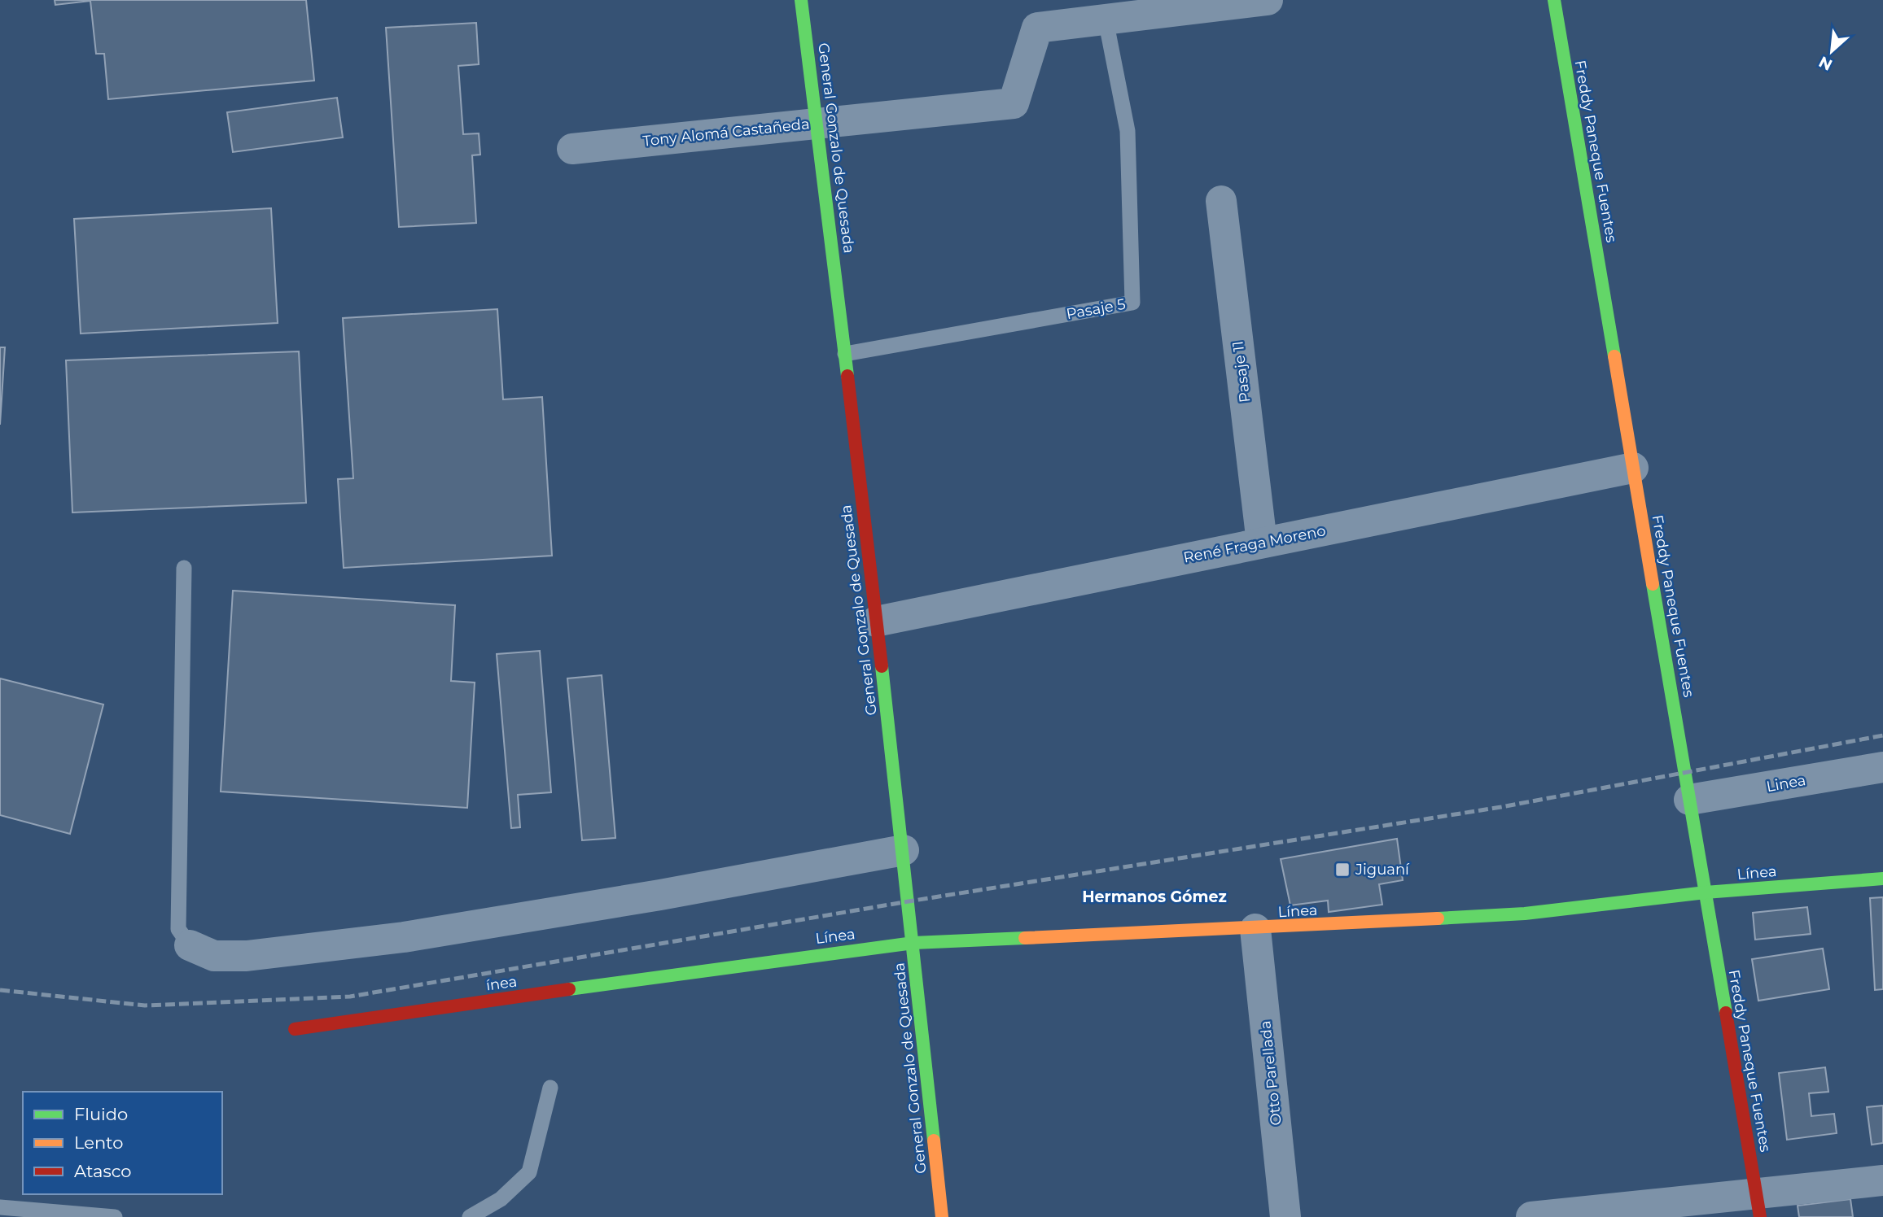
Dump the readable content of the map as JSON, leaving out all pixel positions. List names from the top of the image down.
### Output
{
  "streets": {
    "street": [
      "Tony Alomá Castañeda",
      "General Gonzalo de Quesada",
      "Freddy Paneque Fuentes",
      "Pasaje 11",
      "René Fraga Moreno",
      "Linea",
      "Línea",
      "ínea",
      "Otto Parellada"
    ],
    "lane": ["Pasaje 5"]
  },
  "crossings": [
    ["Tony Alomá Castañeda", "General Gonzalo de Quesada"],
    ["Tony Alomá Castañeda", "Pasaje 5"],
    ["General Gonzalo de Quesada", "Pasaje 5"],
    ["General Gonzalo de Quesada", "René Fraga Moreno"],
    ["General Gonzalo de Quesada", "Línea"],
    ["Freddy Paneque Fuentes", "René Fraga Moreno"],
    ["Freddy Paneque Fuentes", "Linea"],
    ["Freddy Paneque Fuentes", "Línea"],
    ["Pasaje 11", "René Fraga Moreno"],
    ["Línea", "ínea"],
    ["Línea", "Otto Parellada"]
  ],
  "districts": ["Hermanos Gómez"],
  "places": {
    "transit": ["Jiguaní"]
  },
  "legend": ["Fluido", "Lento", "Atasco"],
  "north": "bottom left"
}
